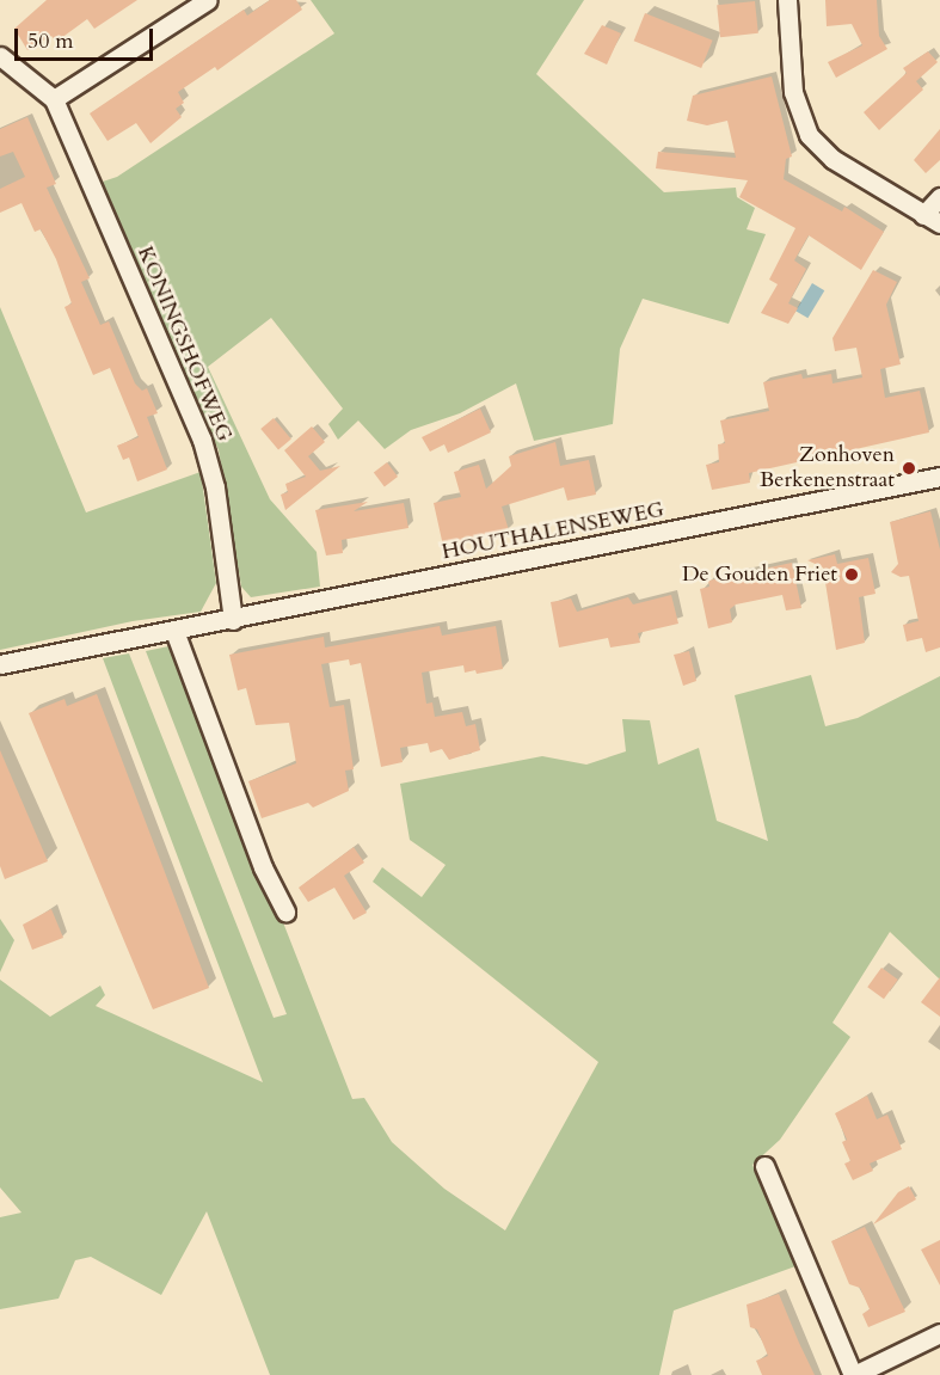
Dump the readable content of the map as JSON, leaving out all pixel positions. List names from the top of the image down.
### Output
{
  "streets": {
    "street": ["KONINGSHOFWEG", "HOUTHALENSEWEG"]
  },
  "crossings": [
    ["KONINGSHOFWEG", "HOUTHALENSEWEG"]
  ],
  "places": ["Zonhoven Berkenenstraat", "De Gouden Friet"],
  "scale_bar": "50 m"
}
